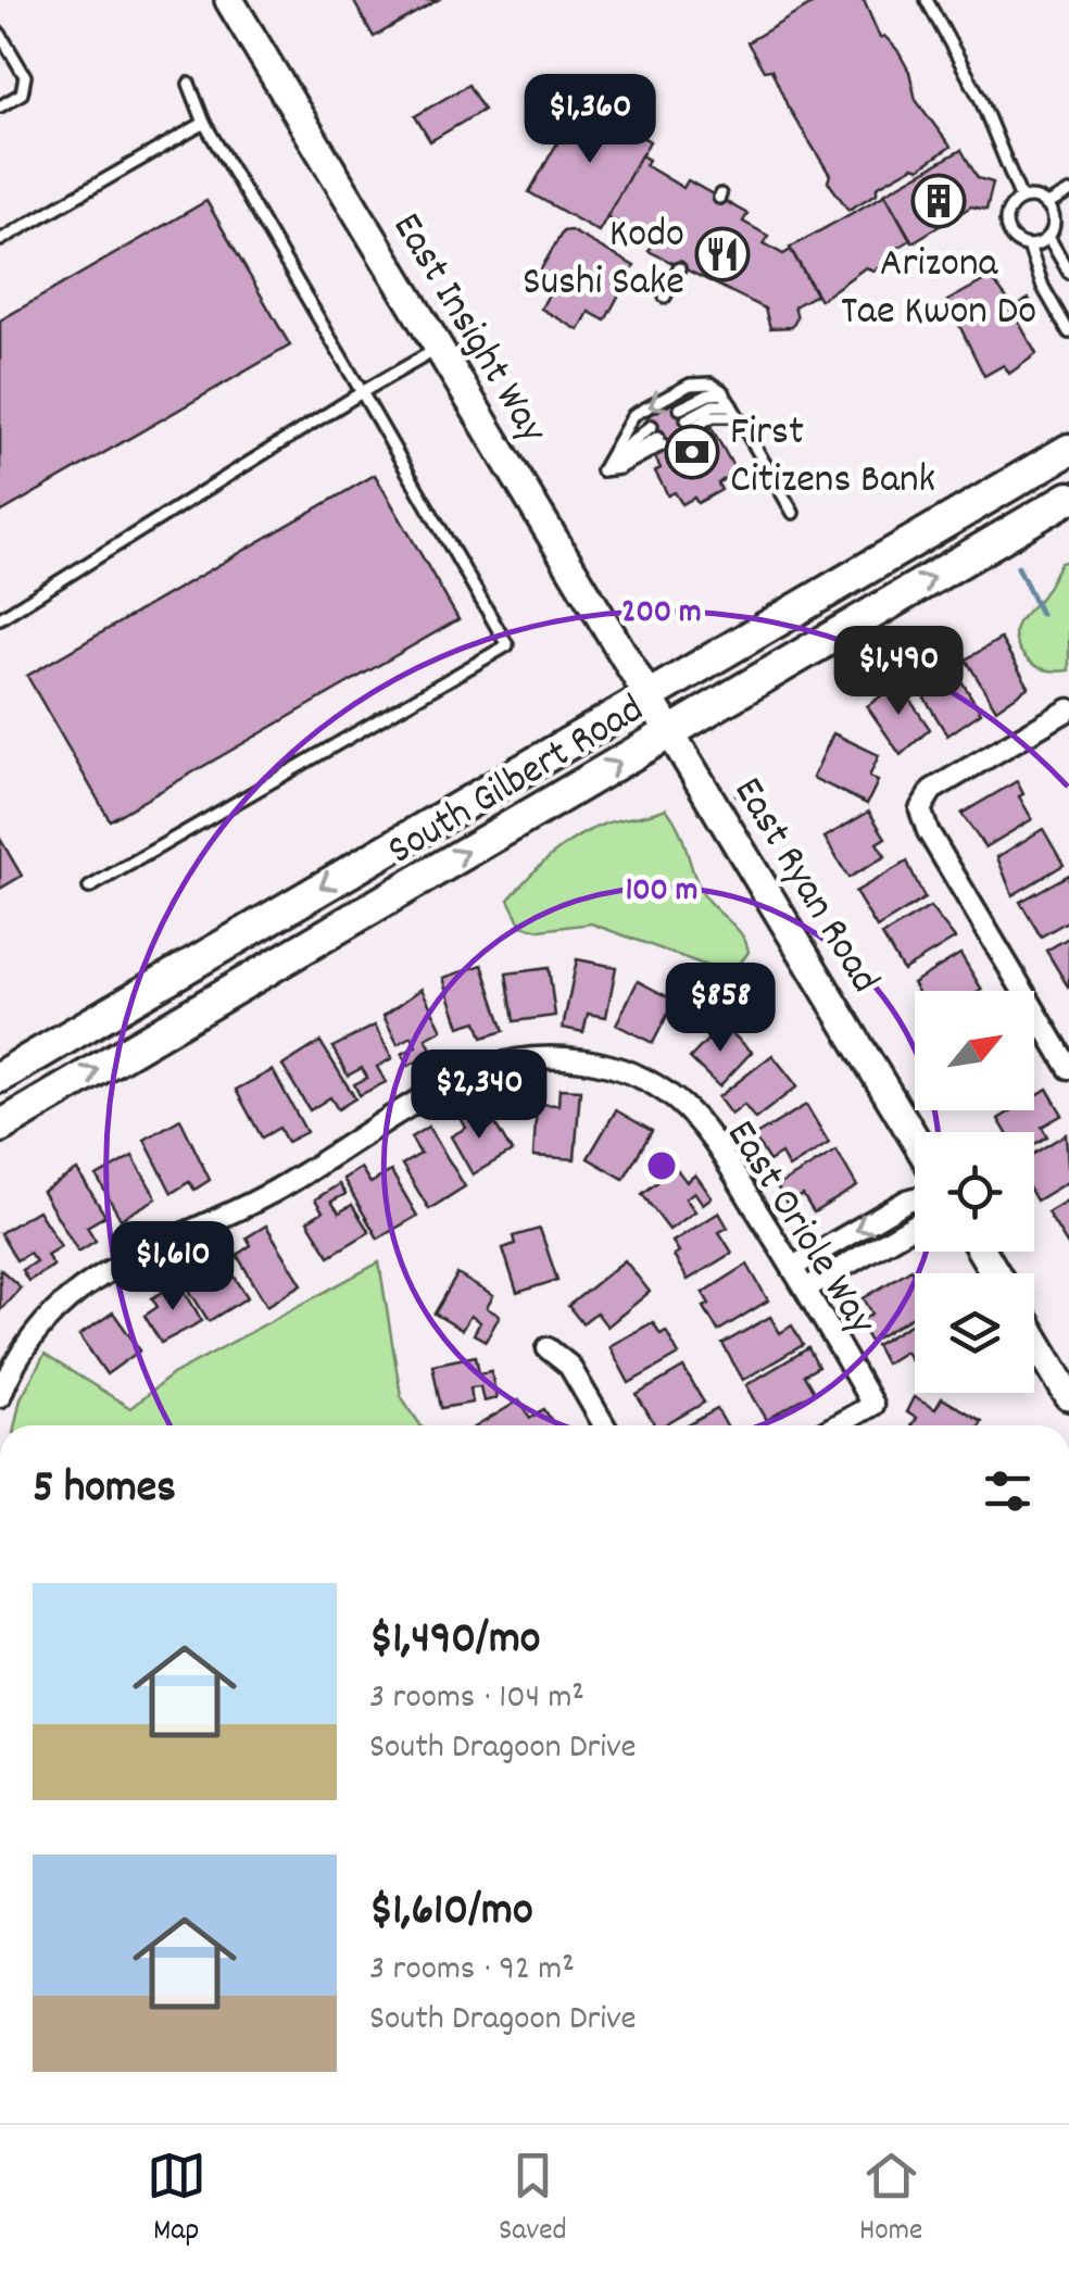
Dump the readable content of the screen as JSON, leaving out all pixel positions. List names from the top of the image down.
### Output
{
  "streets": {
    "main road": ["South Gilbert Road"],
    "street": ["East Insight Way", "East Ryan Road", "East Oriole Way"]
  },
  "crossings": [
    ["East Insight Way", "South Gilbert Road"],
    ["East Insight Way", "East Ryan Road"],
    ["South Gilbert Road", "East Ryan Road"]
  ],
  "places": {
    "building": ["Arizona Tae Kwon Do"],
    "restaurant": ["Kodo Sushi Sake"],
    "bank": ["First Citizens Bank"]
  },
  "north": "top right",
  "page": {
    "price": [
      "$1,360",
      "$1,490",
      "$858",
      "$2,340",
      "$1,610"
    ],
    "heading": "5 homes",
    "list": [
      {
        "name": "$1,490/mo",
        "note": "3 rooms · 104 m² · South Dragoon Drive"
      },
      {
        "name": "$1,610/mo",
        "note": "3 rooms · 92 m² · South Dragoon Drive"
      }
    ],
    "tabs": ["Map", "Saved", "Home"]
  },
  "rings": ["200 m", "100 m"]
}
